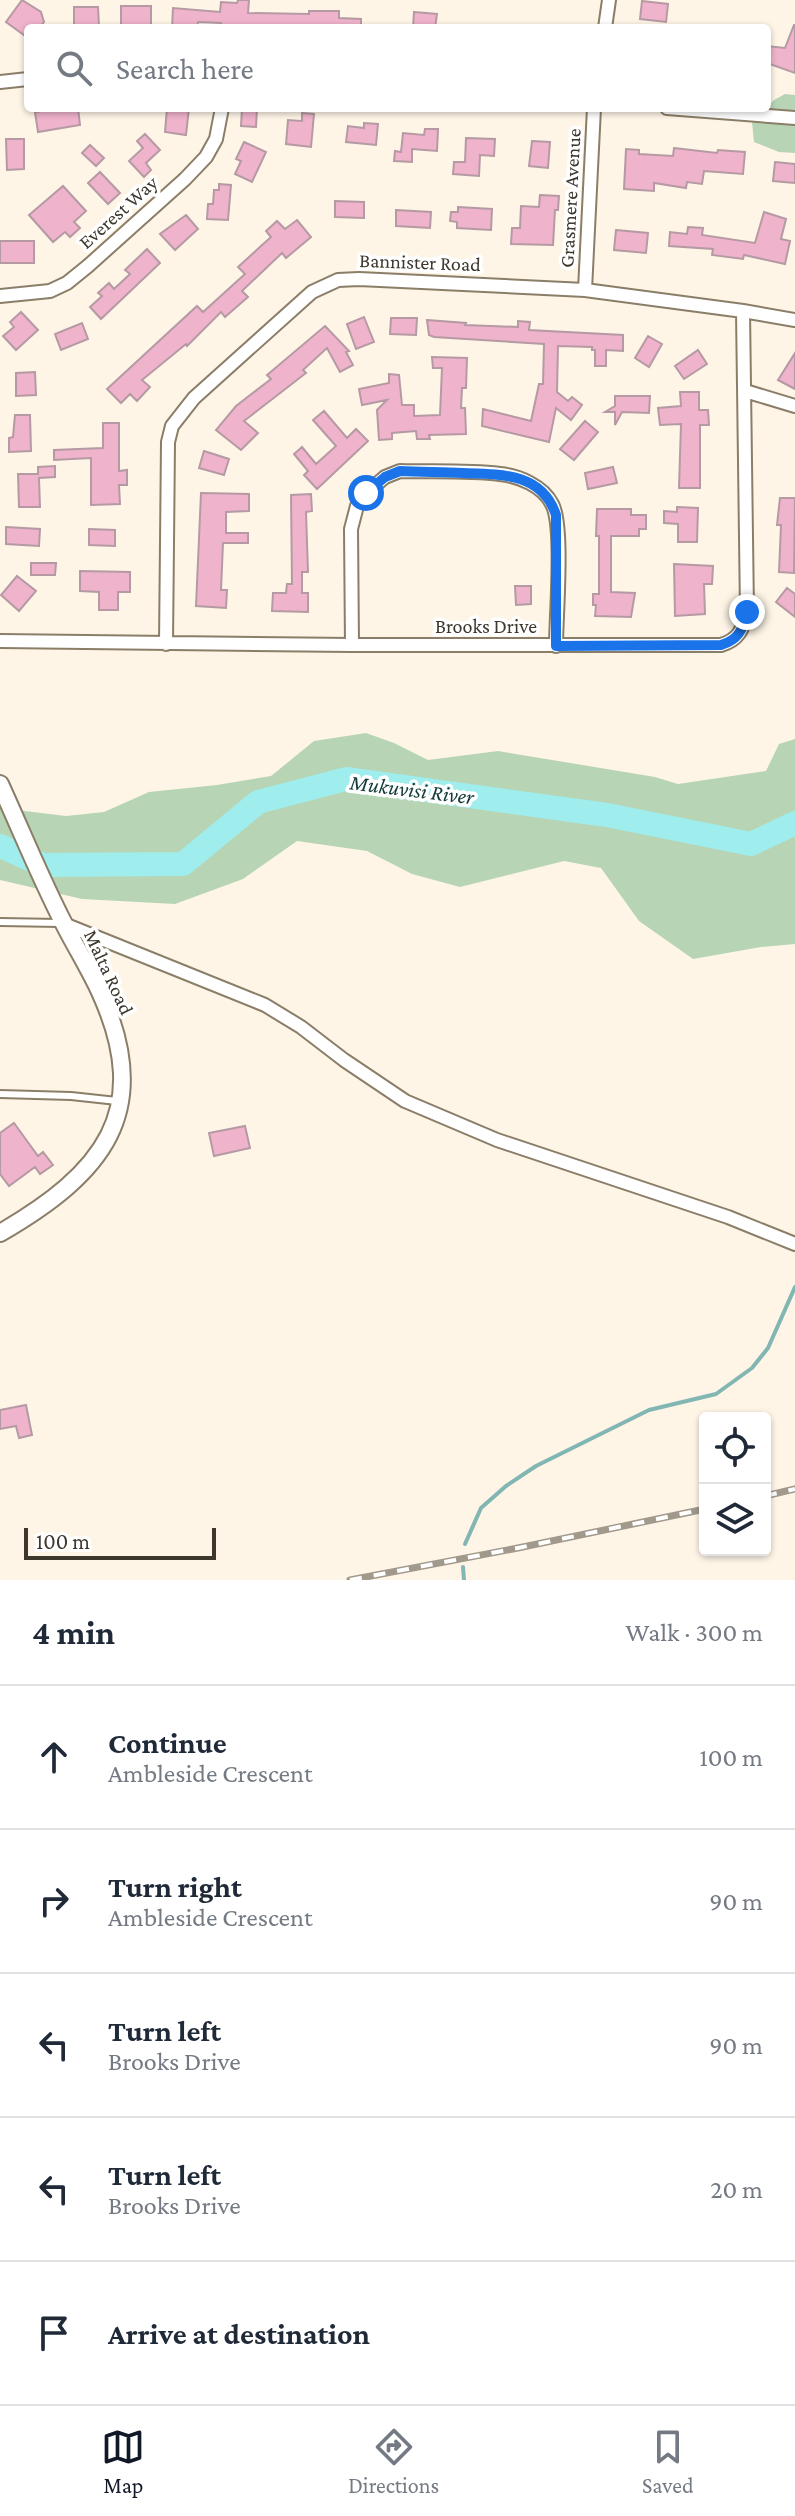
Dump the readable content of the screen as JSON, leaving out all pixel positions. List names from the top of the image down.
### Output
{
  "streets": {
    "street": [
      "Grasmere Avenue",
      "Everest Way",
      "Bannister Road",
      "Brooks Drive",
      "Malta Road"
    ]
  },
  "crossings": [
    ["Grasmere Avenue", "Bannister Road"],
    ["Bannister Road", "Brooks Drive"]
  ],
  "water": ["Mukuvisi River"],
  "scale_bar": "100 m",
  "page": {
    "search": "Search here",
    "scale": "100 m",
    "heading": ["4 min", "Walk · 300 m"],
    "list": [
      ["Continue", "Ambleside Crescent", "100 m"],
      ["Turn right", "Ambleside Crescent", "90 m"],
      ["Turn left", "Brooks Drive", "90 m"],
      ["Turn left", "Brooks Drive", "20 m"],
      "Arrive at destination"
    ],
    "nav": ["Map", "Directions", "Saved"]
  }
}
